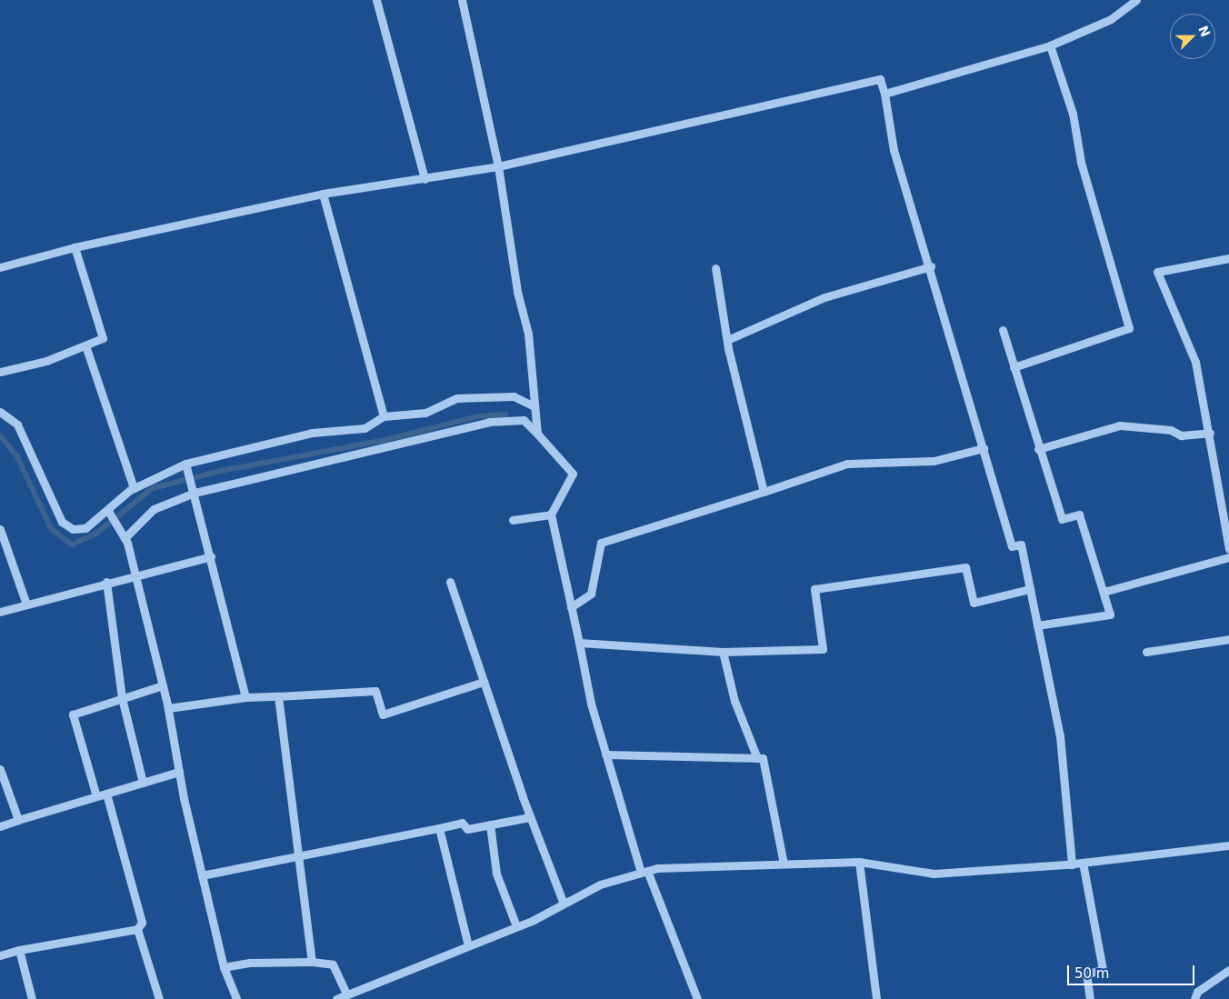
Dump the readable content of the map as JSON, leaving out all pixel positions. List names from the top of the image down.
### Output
{
  "scale_bar": "50 m",
  "north": "top right"
}
